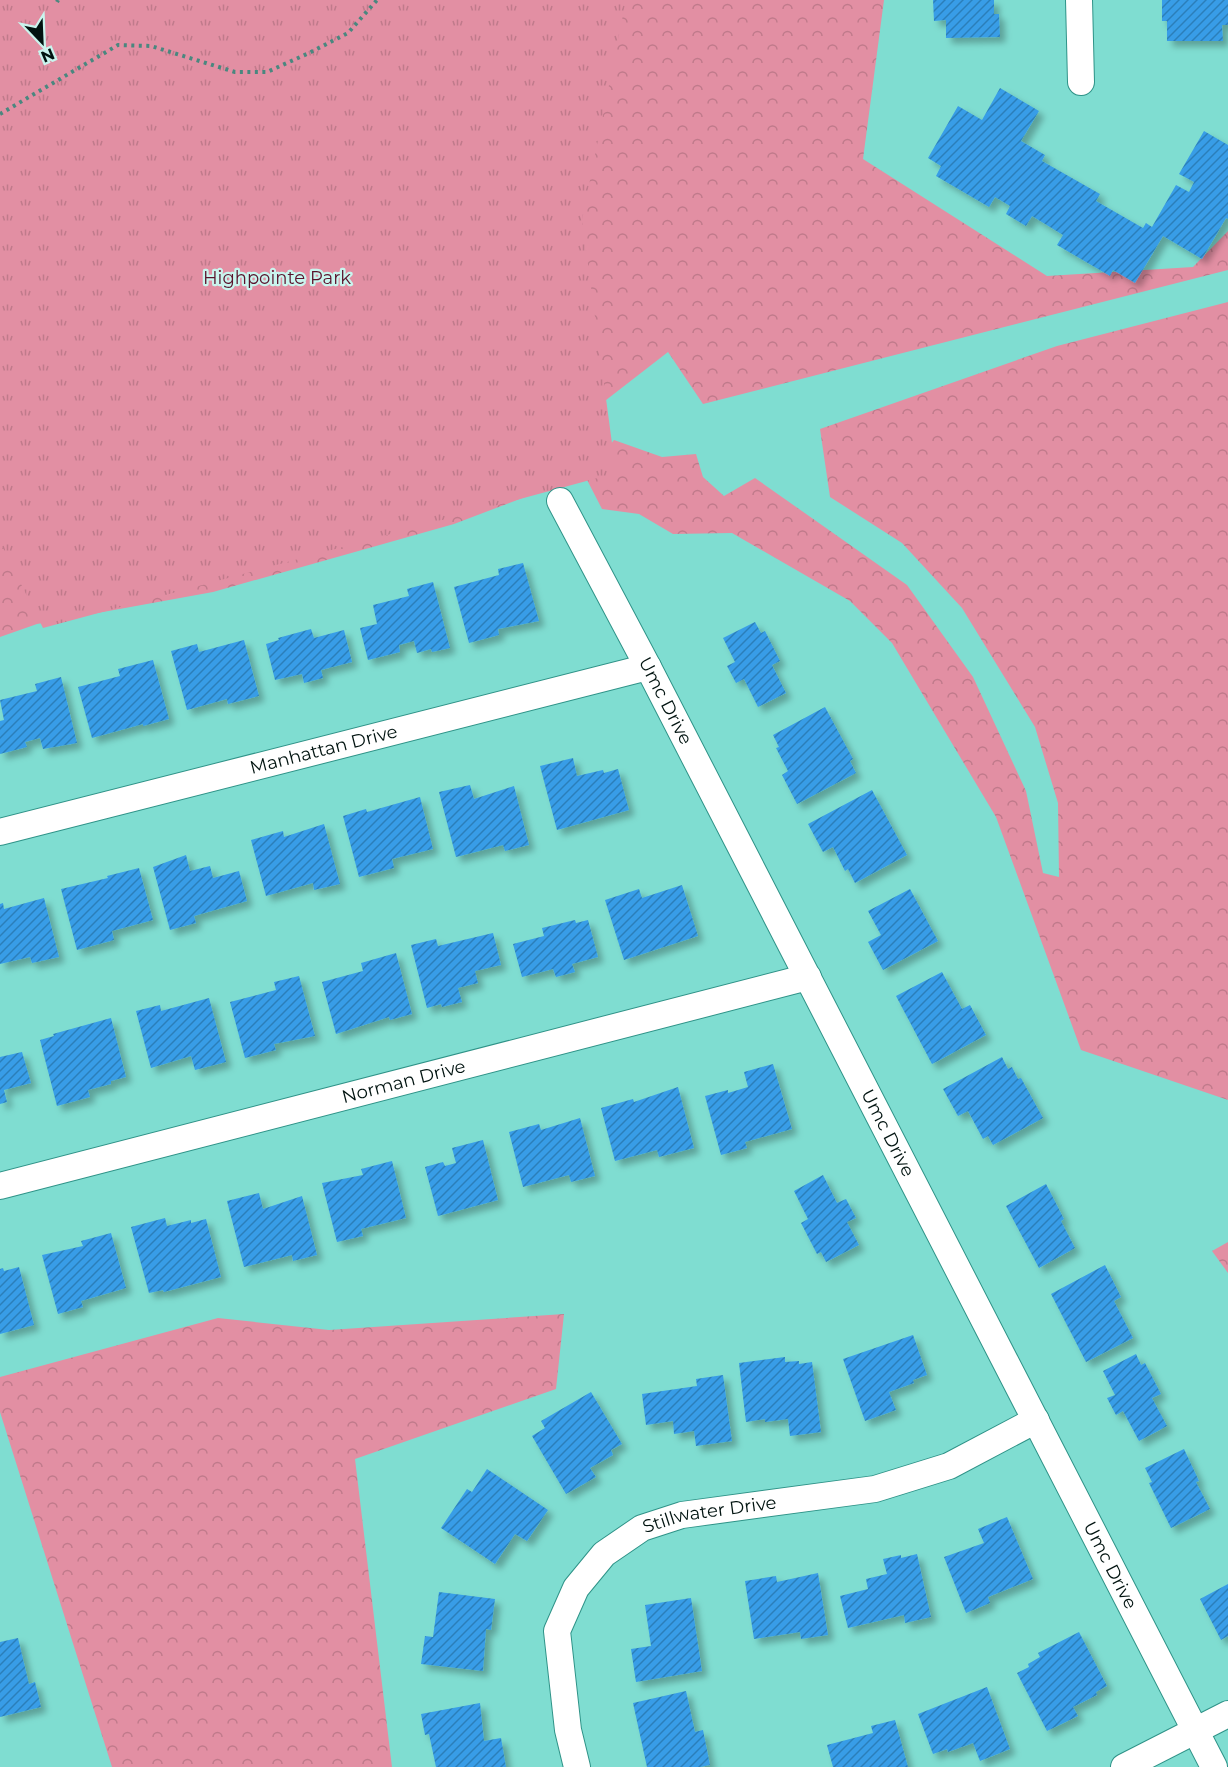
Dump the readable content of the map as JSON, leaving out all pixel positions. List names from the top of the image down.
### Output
{
  "streets": {
    "street": [
      "Umc Drive",
      "Manhattan Drive",
      "Norman Drive",
      "Stillwater Drive"
    ]
  },
  "crossings": [
    ["Umc Drive", "Manhattan Drive"],
    ["Umc Drive", "Norman Drive"],
    ["Umc Drive", "Stillwater Drive"]
  ],
  "parks": ["Highpointe Park"],
  "north": "bottom right"
}
